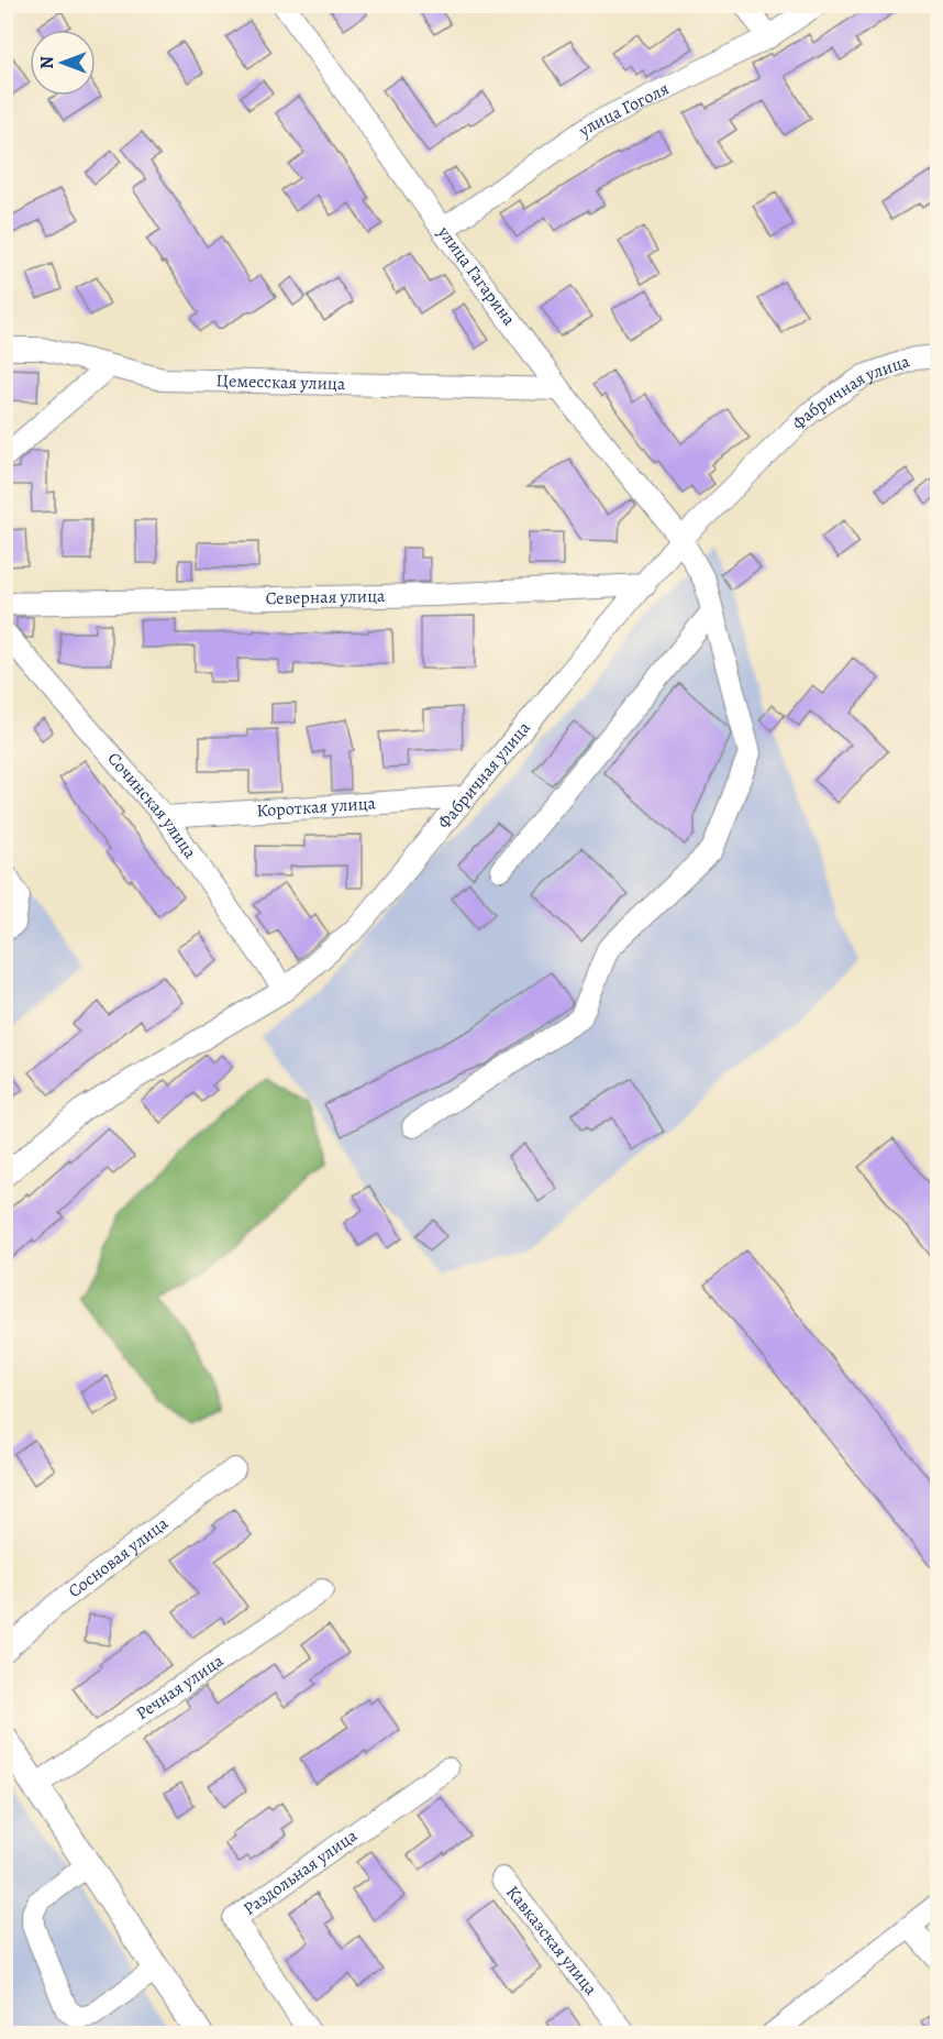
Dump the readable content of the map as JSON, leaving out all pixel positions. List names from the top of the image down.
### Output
{
  "streets": {
    "street": [
      "улица Гоголя",
      "улица Гагарина",
      "Цемесская улица",
      "Фабричная улица",
      "Северная улица",
      "Сочинская улица",
      "Короткая улица",
      "Сосновая улица",
      "Речная улица",
      "Раздольная улица",
      "Кавказская улица"
    ]
  },
  "crossings": [
    ["улица Гоголя", "улица Гагарина"],
    ["улица Гагарина", "Цемесская улица"],
    ["улица Гагарина", "Фабричная улица"],
    ["Фабричная улица", "Северная улица"],
    ["Фабричная улица", "Сочинская улица"],
    ["Фабричная улица", "Короткая улица"],
    ["Сочинская улица", "Короткая улица"]
  ],
  "north": "left"
}
